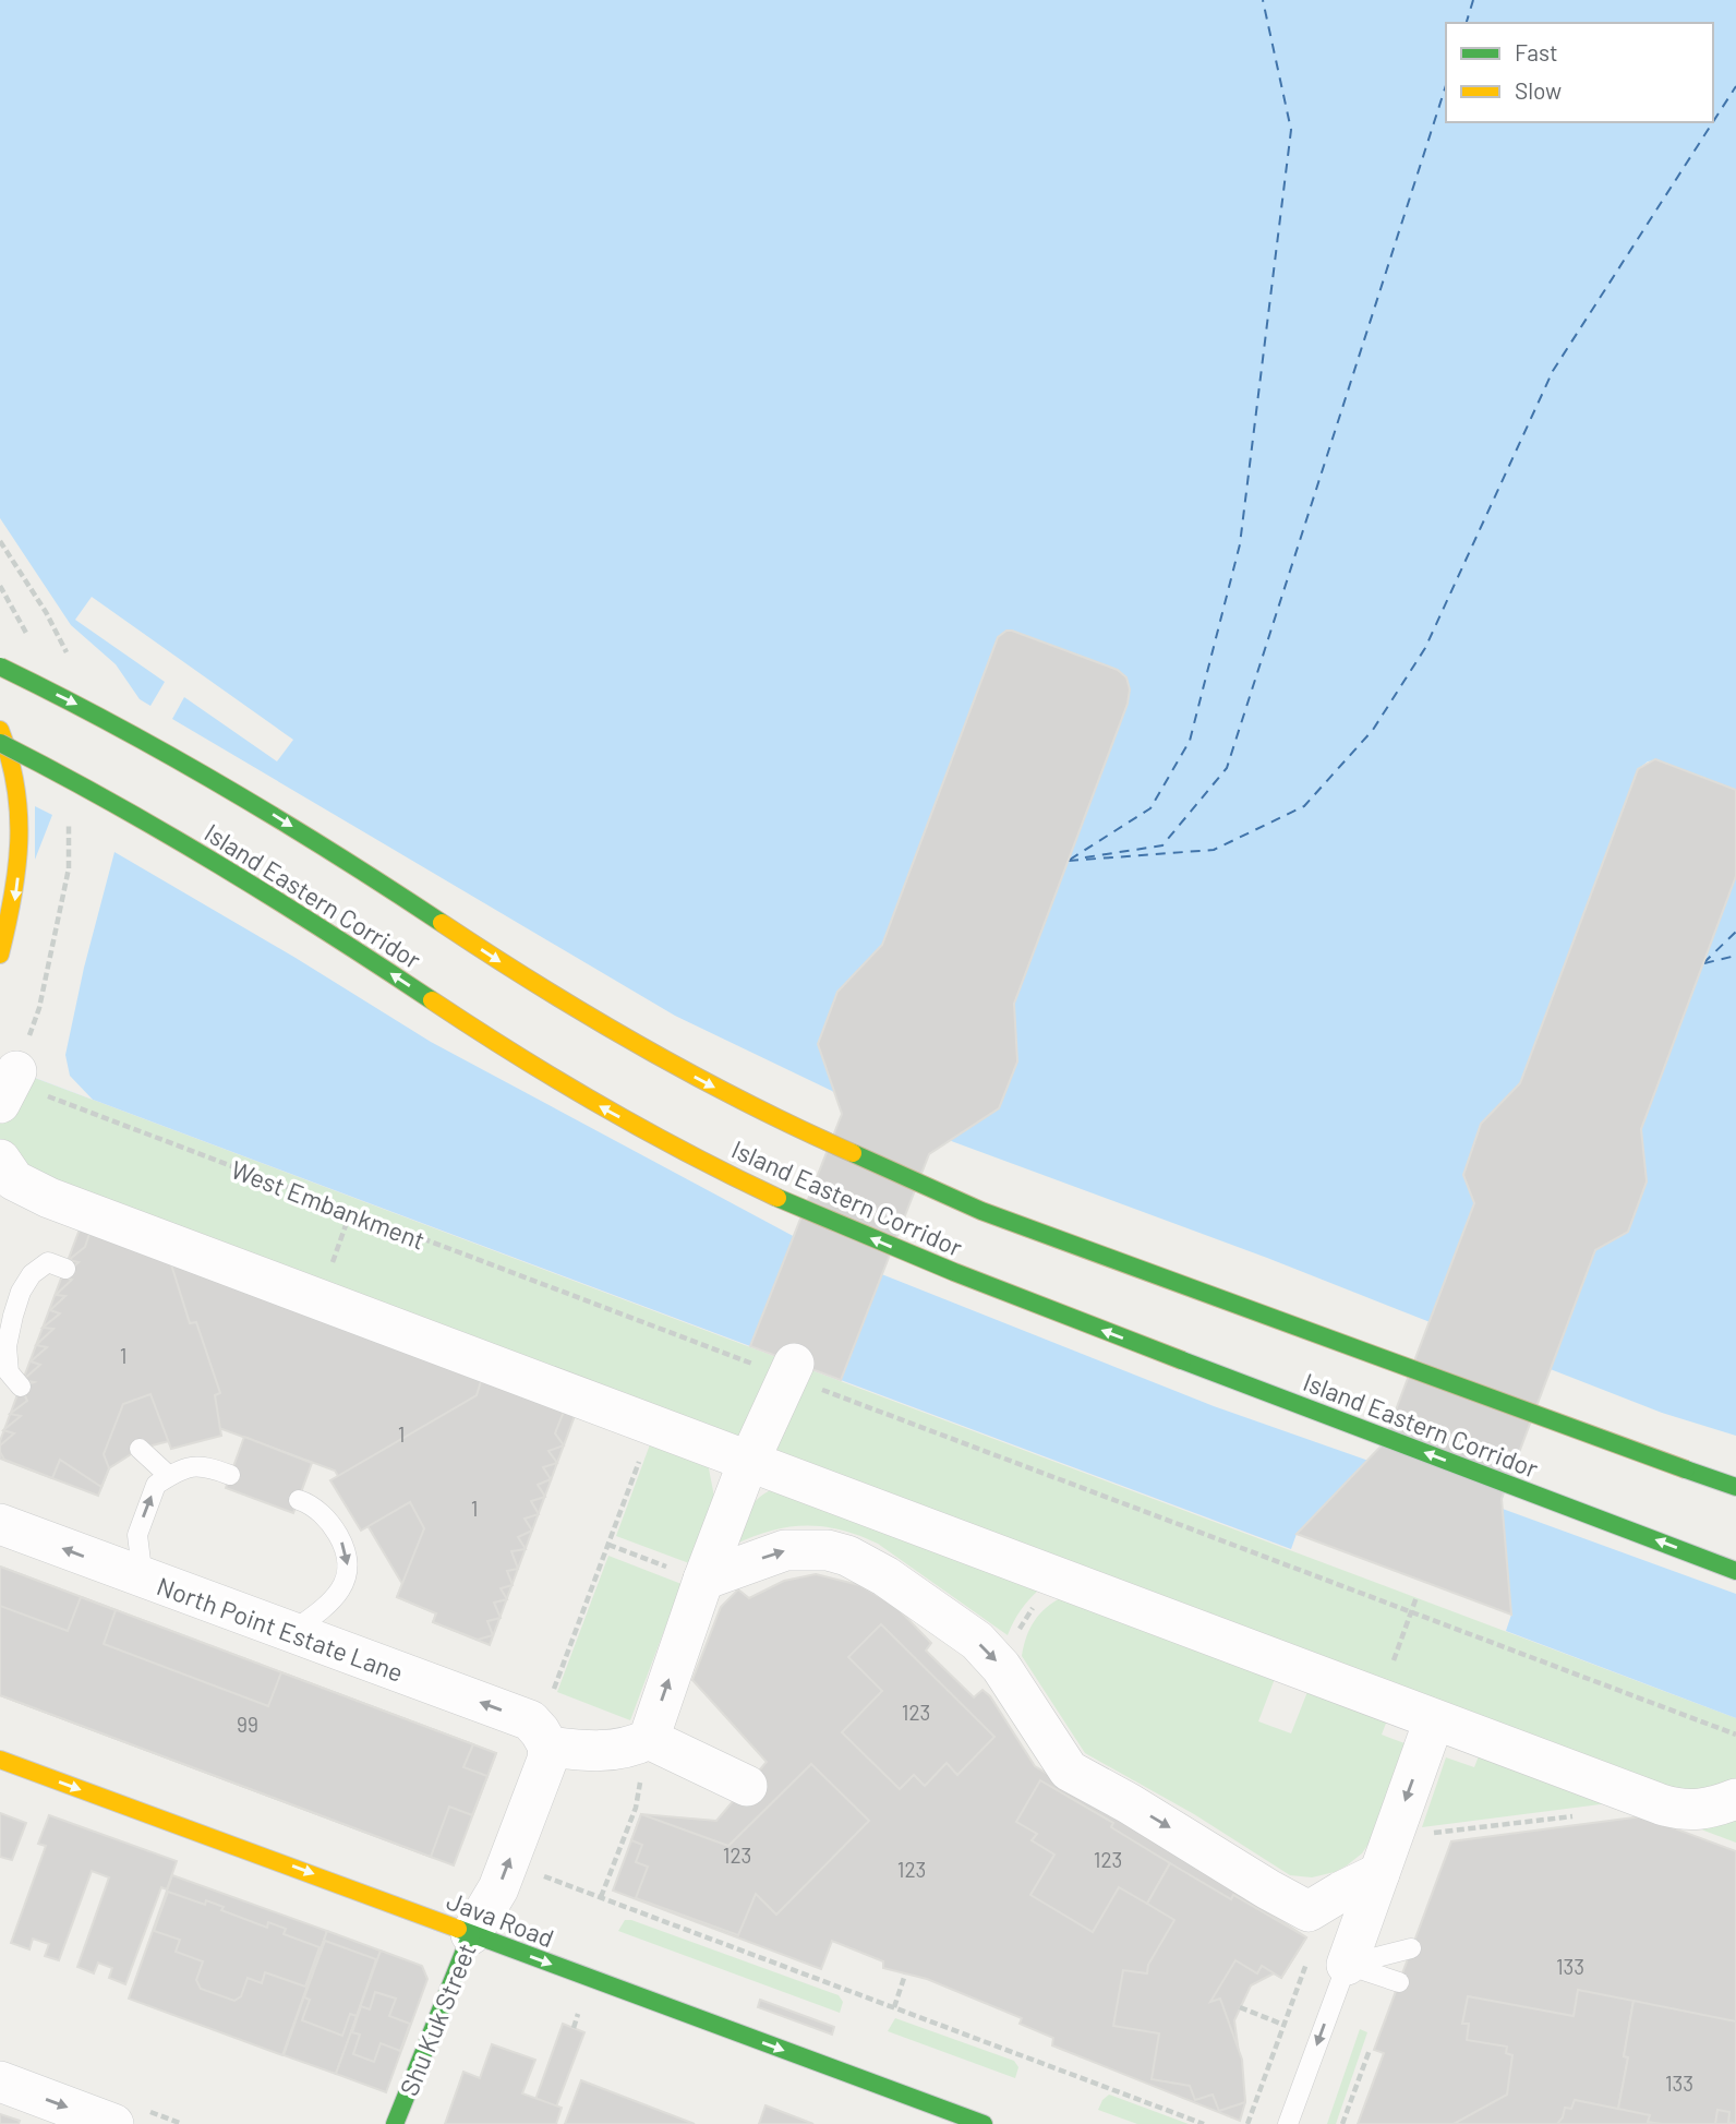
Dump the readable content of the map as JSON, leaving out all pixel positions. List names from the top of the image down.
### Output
{
  "streets": {
    "main road": ["Island Eastern Corridor", "Java Road", "Shu Kuk Street"],
    "street": ["North Point Estate Lane"],
    "path": ["West Embankment"]
  },
  "crossings": [
    ["North Point Estate Lane", "Shu Kuk Street"],
    ["Java Road", "Shu Kuk Street"]
  ],
  "one_way": ["Java Road", "Shu Kuk Street"],
  "house_numbers": [
    "1",
    "1",
    "1",
    "123",
    "99",
    "123",
    "123",
    "123",
    "133",
    "133"
  ],
  "legend": ["Fast", "Slow"]
}
